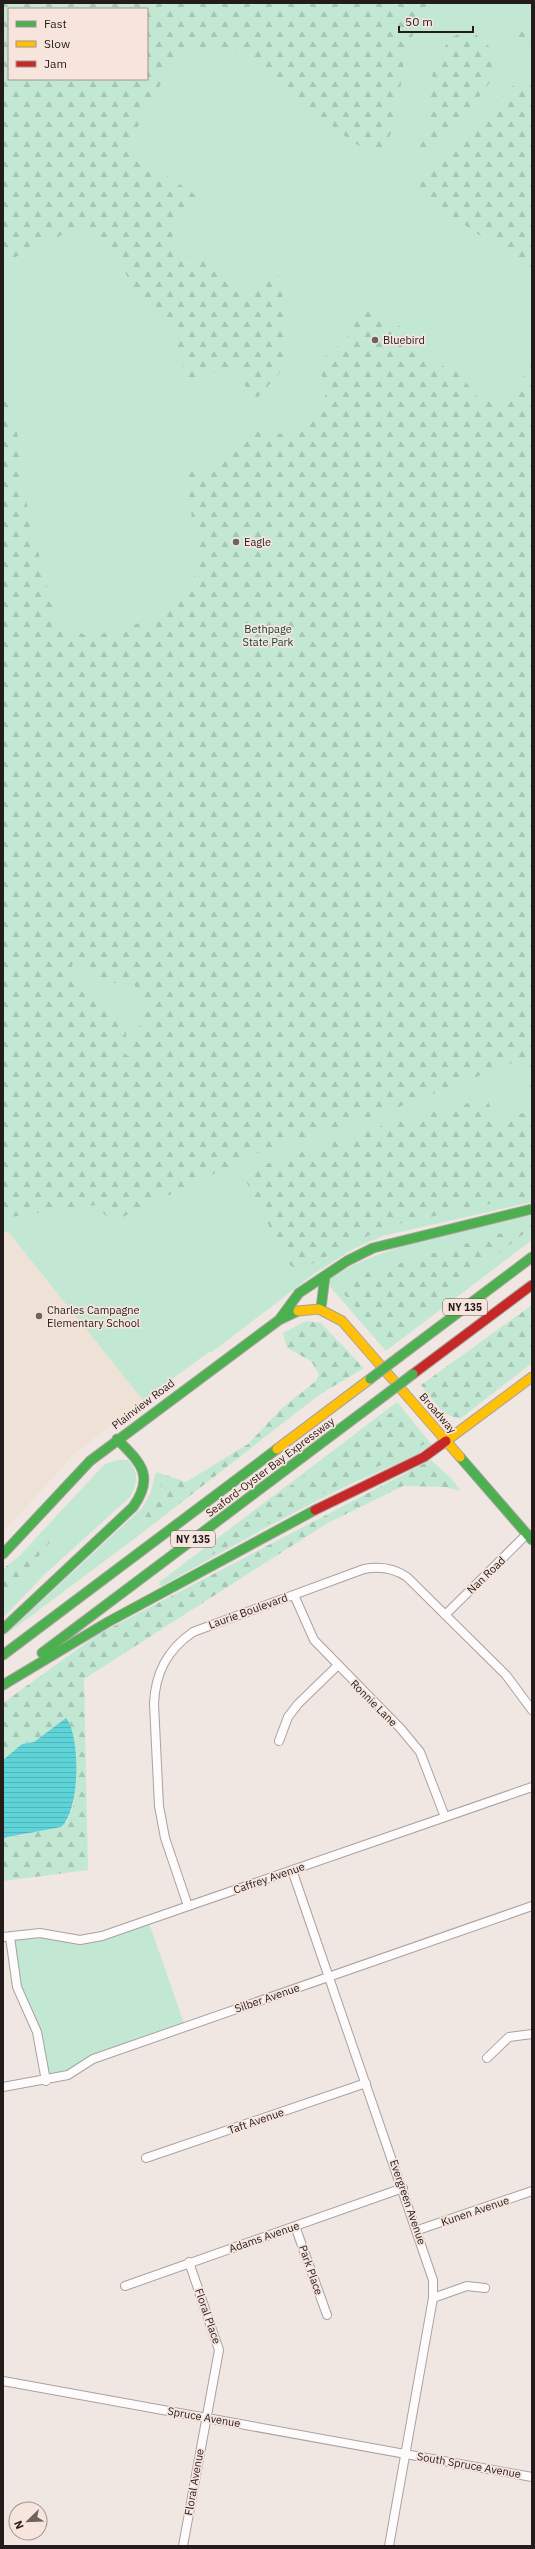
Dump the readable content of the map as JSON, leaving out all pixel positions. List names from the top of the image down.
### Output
{
  "streets": {
    "main road": [
      "NY 135",
      "Plainview Road",
      "Broadway",
      "Seaford-Oyster Bay Expressway"
    ],
    "street": [
      "Nan Road",
      "Laurie Boulevard",
      "Ronnie Lane",
      "Caffrey Avenue",
      "Silber Avenue",
      "Taft Avenue",
      "Evergreen Avenue",
      "Kunen Avenue",
      "Adams Avenue",
      "Park Place",
      "Floral Place",
      "Spruce Avenue",
      "South Spruce Avenue",
      "Floral Avenue"
    ]
  },
  "crossings": [
    ["Plainview Road", "Broadway"],
    ["Broadway", "Nan Road"],
    ["Nan Road", "Laurie Boulevard"],
    ["Laurie Boulevard", "Ronnie Lane"],
    ["Laurie Boulevard", "Caffrey Avenue"],
    ["Ronnie Lane", "Caffrey Avenue"],
    ["Caffrey Avenue", "Evergreen Avenue"],
    ["Silber Avenue", "Evergreen Avenue"],
    ["Taft Avenue", "Evergreen Avenue"],
    ["Evergreen Avenue", "Kunen Avenue"],
    ["Evergreen Avenue", "Adams Avenue"],
    ["Evergreen Avenue", "Spruce Avenue"],
    ["Evergreen Avenue", "South Spruce Avenue"],
    ["Adams Avenue", "Park Place"],
    ["Adams Avenue", "Floral Place"],
    ["Floral Place", "Spruce Avenue"],
    ["Floral Place", "Floral Avenue"],
    ["Spruce Avenue", "South Spruce Avenue"],
    ["Spruce Avenue", "Floral Avenue"]
  ],
  "parks": ["Bethpage State Park"],
  "places": ["Bluebird", "Eagle", "Charles Campagne Elementary School"],
  "legend": ["Fast", "Slow", "Jam"],
  "scale_bar": "50 m",
  "north": "bottom left"
}
